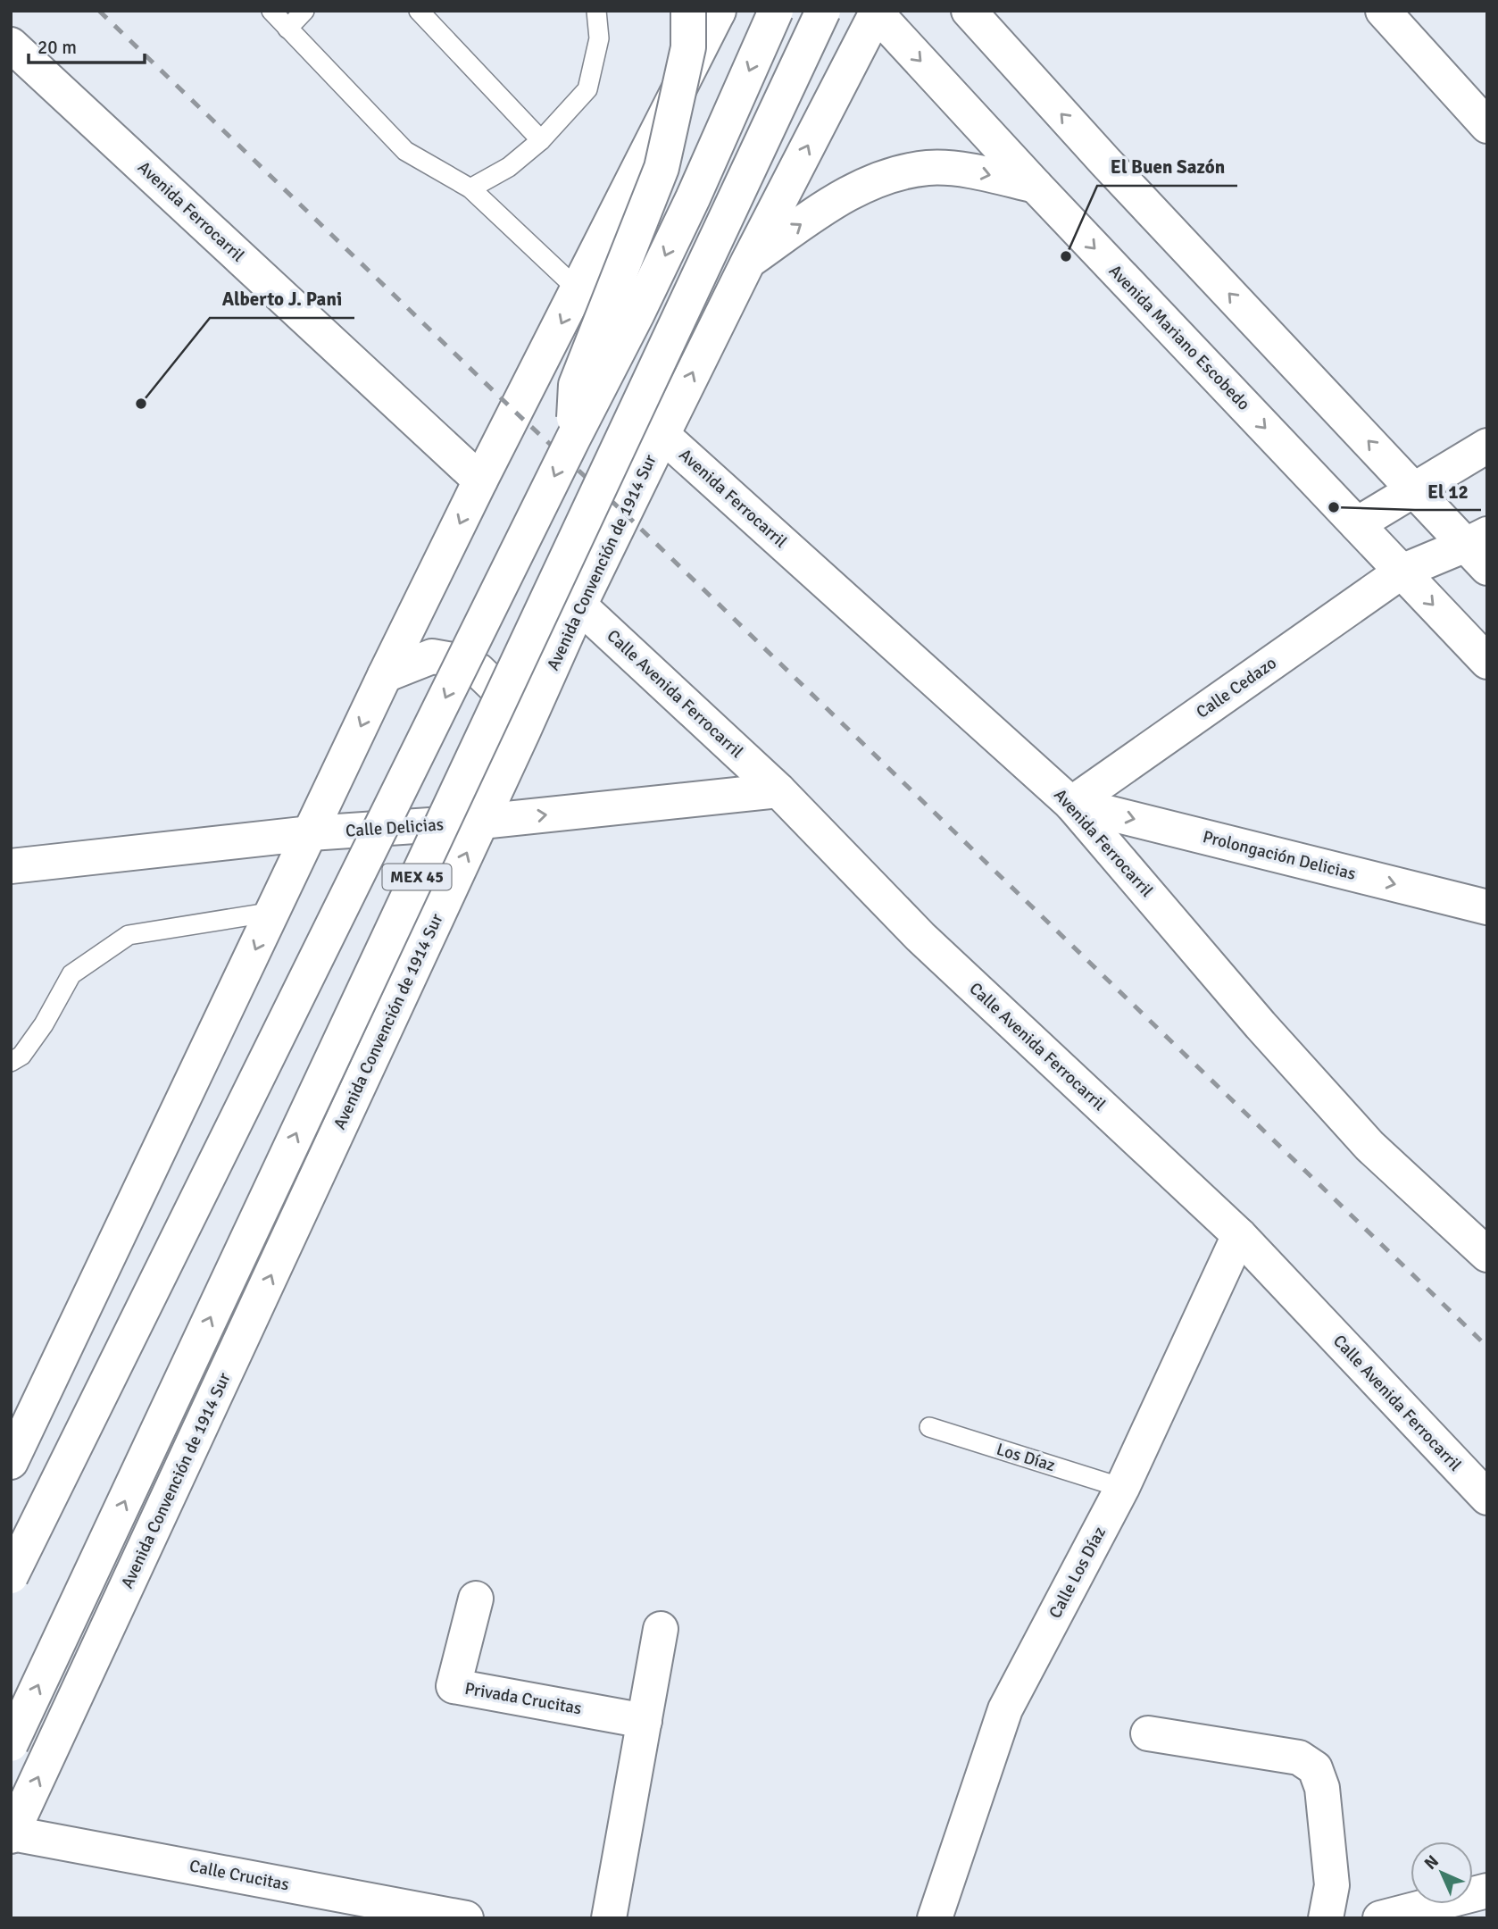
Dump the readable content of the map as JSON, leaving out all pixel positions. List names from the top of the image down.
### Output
{
  "streets": {
    "main road": [
      "Avenida Ferrocarril",
      "Avenida Mariano Escobedo",
      "Avenida Convención de 1914 Sur",
      "Calle Cedazo",
      "Calle Avenida Ferrocarril",
      "Calle Delicias",
      "Prolongación Delicias",
      "MEX 45",
      "Calle Los Díaz",
      "Privada Crucitas",
      "Calle Crucitas"
    ],
    "lane": ["Los Díaz"]
  },
  "crossings": [
    ["Avenida Ferrocarril", "Avenida Convención de 1914 Sur"],
    ["Avenida Ferrocarril", "Calle Cedazo"],
    ["Avenida Ferrocarril", "Prolongación Delicias"],
    ["Avenida Mariano Escobedo", "Avenida Convención de 1914 Sur"],
    ["Avenida Mariano Escobedo", "Calle Cedazo"],
    ["Avenida Convención de 1914 Sur", "Calle Avenida Ferrocarril"],
    ["Avenida Convención de 1914 Sur", "Calle Delicias"],
    ["Avenida Convención de 1914 Sur", "Calle Crucitas"],
    ["Calle Cedazo", "Prolongación Delicias"],
    ["Calle Avenida Ferrocarril", "Calle Delicias"],
    ["Calle Avenida Ferrocarril", "Calle Los Díaz"],
    ["Los Díaz", "Calle Los Díaz"]
  ],
  "one_way": ["Calle Delicias", "Prolongación Delicias"],
  "places": ["El Buen Sazón", "Alberto J. Pani", "El 12"],
  "scale_bar": "20 m",
  "north": "top left"
}
